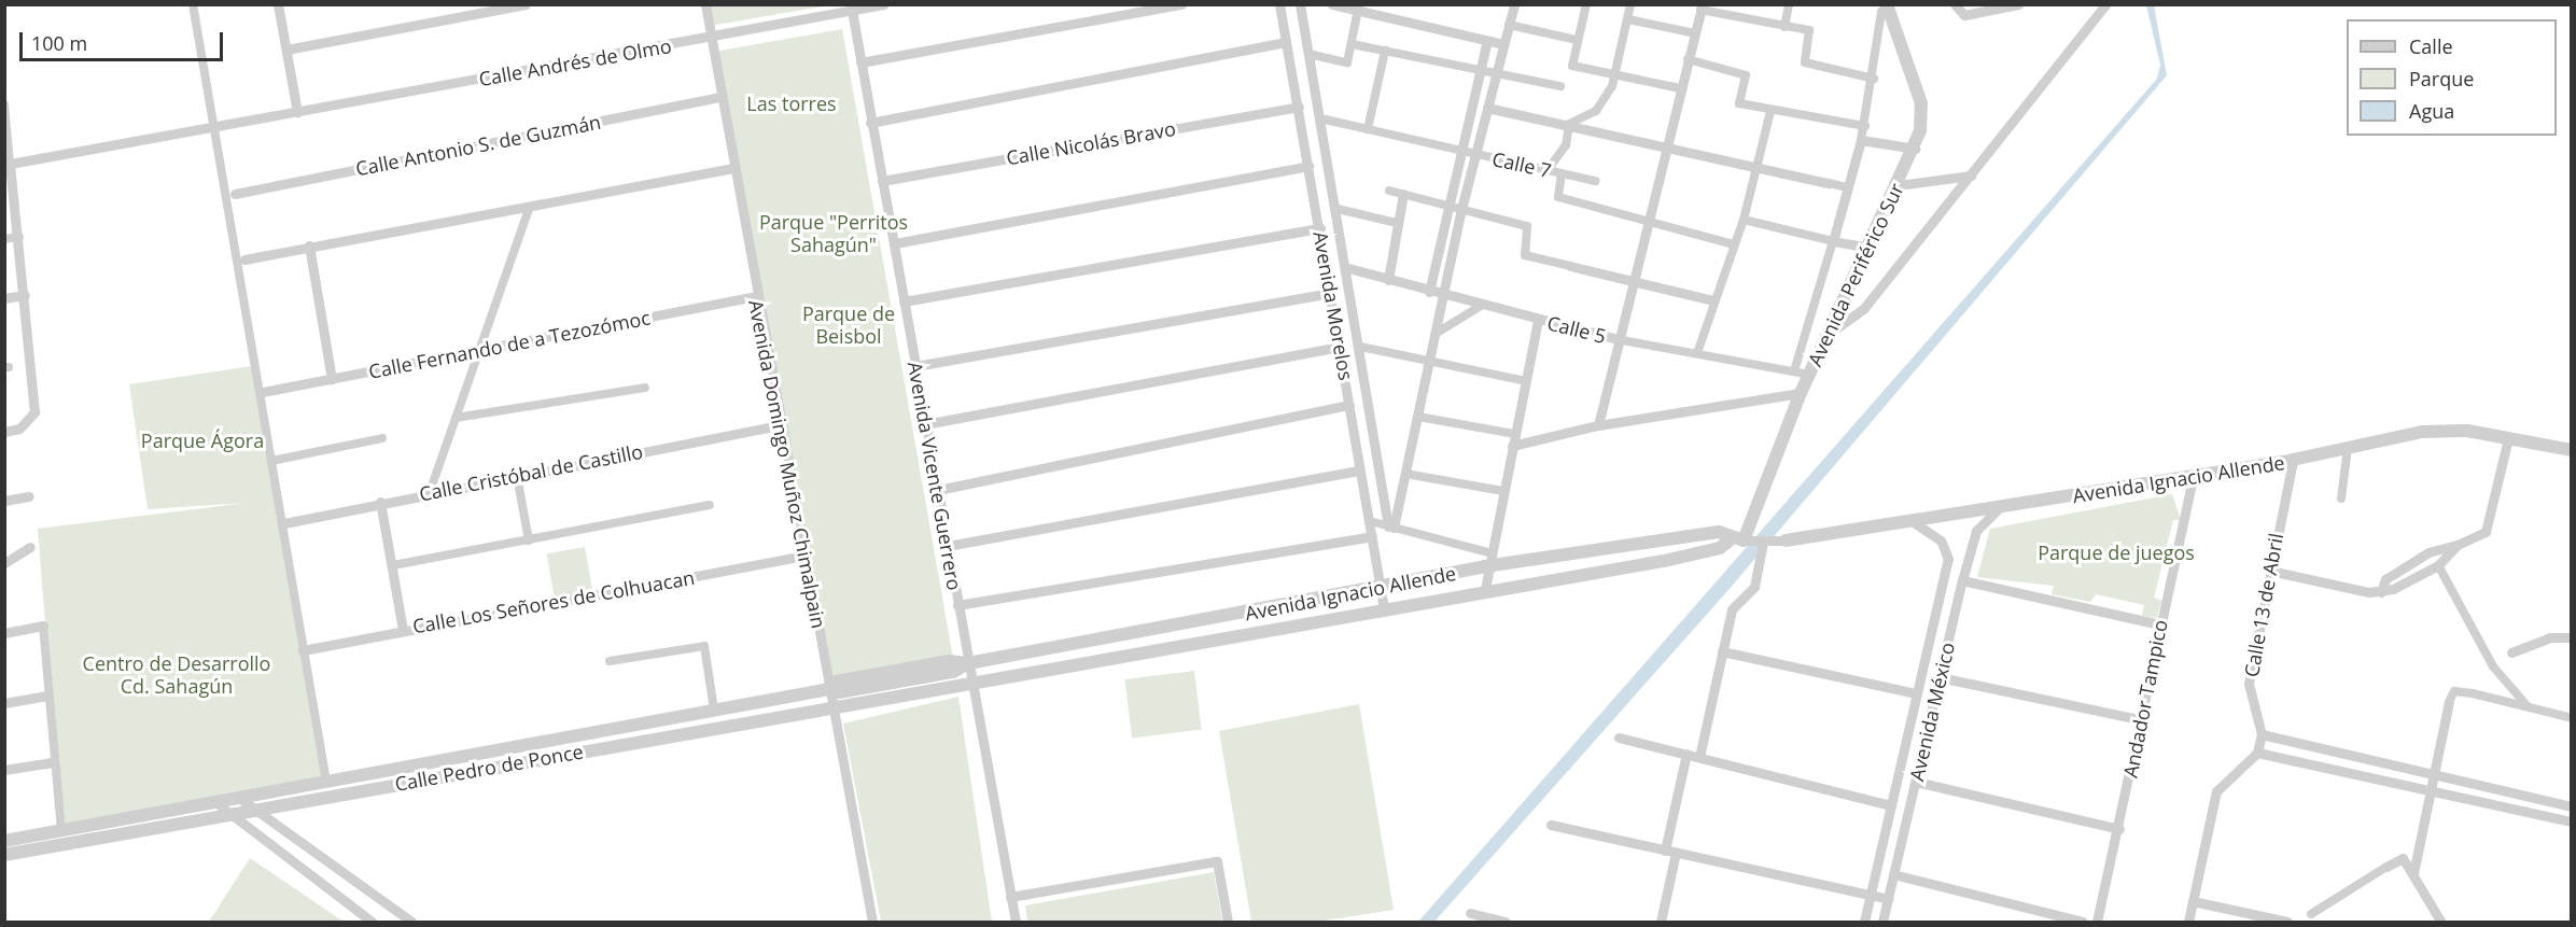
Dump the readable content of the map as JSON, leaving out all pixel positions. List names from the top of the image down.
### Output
{
  "streets": {
    "street": [
      "Calle Andrés de Olmo",
      "Calle Nicolás Bravo",
      "Calle Antonio S. de Guzmán",
      "Calle 7",
      "Avenida Periférico Sur",
      "Avenida Morelos",
      "Calle 5",
      "Calle Fernando de a Tezozómoc",
      "Avenida Domingo Muñoz Chimalpain",
      "Calle Cristóbal de Castillo",
      "Avenida Vicente Guerrero",
      "Avenida Ignacio Allende",
      "Calle Los Señores de Colhuacan",
      "Calle 13 de Abril",
      "Andador Tampico",
      "Avenida México",
      "Calle Pedro de Ponce"
    ]
  },
  "crossings": [
    ["Calle Andrés de Olmo", "Avenida Domingo Muñoz Chimalpain"],
    ["Calle Andrés de Olmo", "Avenida Vicente Guerrero"],
    ["Calle Nicolás Bravo", "Avenida Morelos"],
    ["Calle Nicolás Bravo", "Avenida Vicente Guerrero"],
    ["Calle Antonio S. de Guzmán", "Avenida Domingo Muñoz Chimalpain"],
    ["Calle 7", "Avenida Morelos"],
    ["Avenida Periférico Sur", "Calle 5"],
    ["Avenida Periférico Sur", "Avenida Ignacio Allende"],
    ["Avenida Morelos", "Calle 5"],
    ["Avenida Morelos", "Avenida Ignacio Allende"],
    ["Calle Fernando de a Tezozómoc", "Avenida Domingo Muñoz Chimalpain"],
    ["Avenida Domingo Muñoz Chimalpain", "Calle Cristóbal de Castillo"],
    ["Avenida Domingo Muñoz Chimalpain", "Calle Los Señores de Colhuacan"],
    ["Avenida Domingo Muñoz Chimalpain", "Calle Pedro de Ponce"],
    ["Avenida Vicente Guerrero", "Avenida Ignacio Allende"],
    ["Avenida Vicente Guerrero", "Calle Pedro de Ponce"],
    ["Avenida Ignacio Allende", "Calle 13 de Abril"],
    ["Avenida Ignacio Allende", "Andador Tampico"],
    ["Avenida Ignacio Allende", "Avenida México"],
    ["Avenida Ignacio Allende", "Calle Pedro de Ponce"]
  ],
  "parks": [
    "Las torres",
    "Parque \"Perritos Sahagún\"",
    "Parque de Beisbol",
    "Parque Ágora",
    "Parque de juegos",
    "Centro de Desarrollo Cd. Sahagún"
  ],
  "legend": ["Calle", "Parque", "Agua"],
  "scale_bar": "100 m"
}
